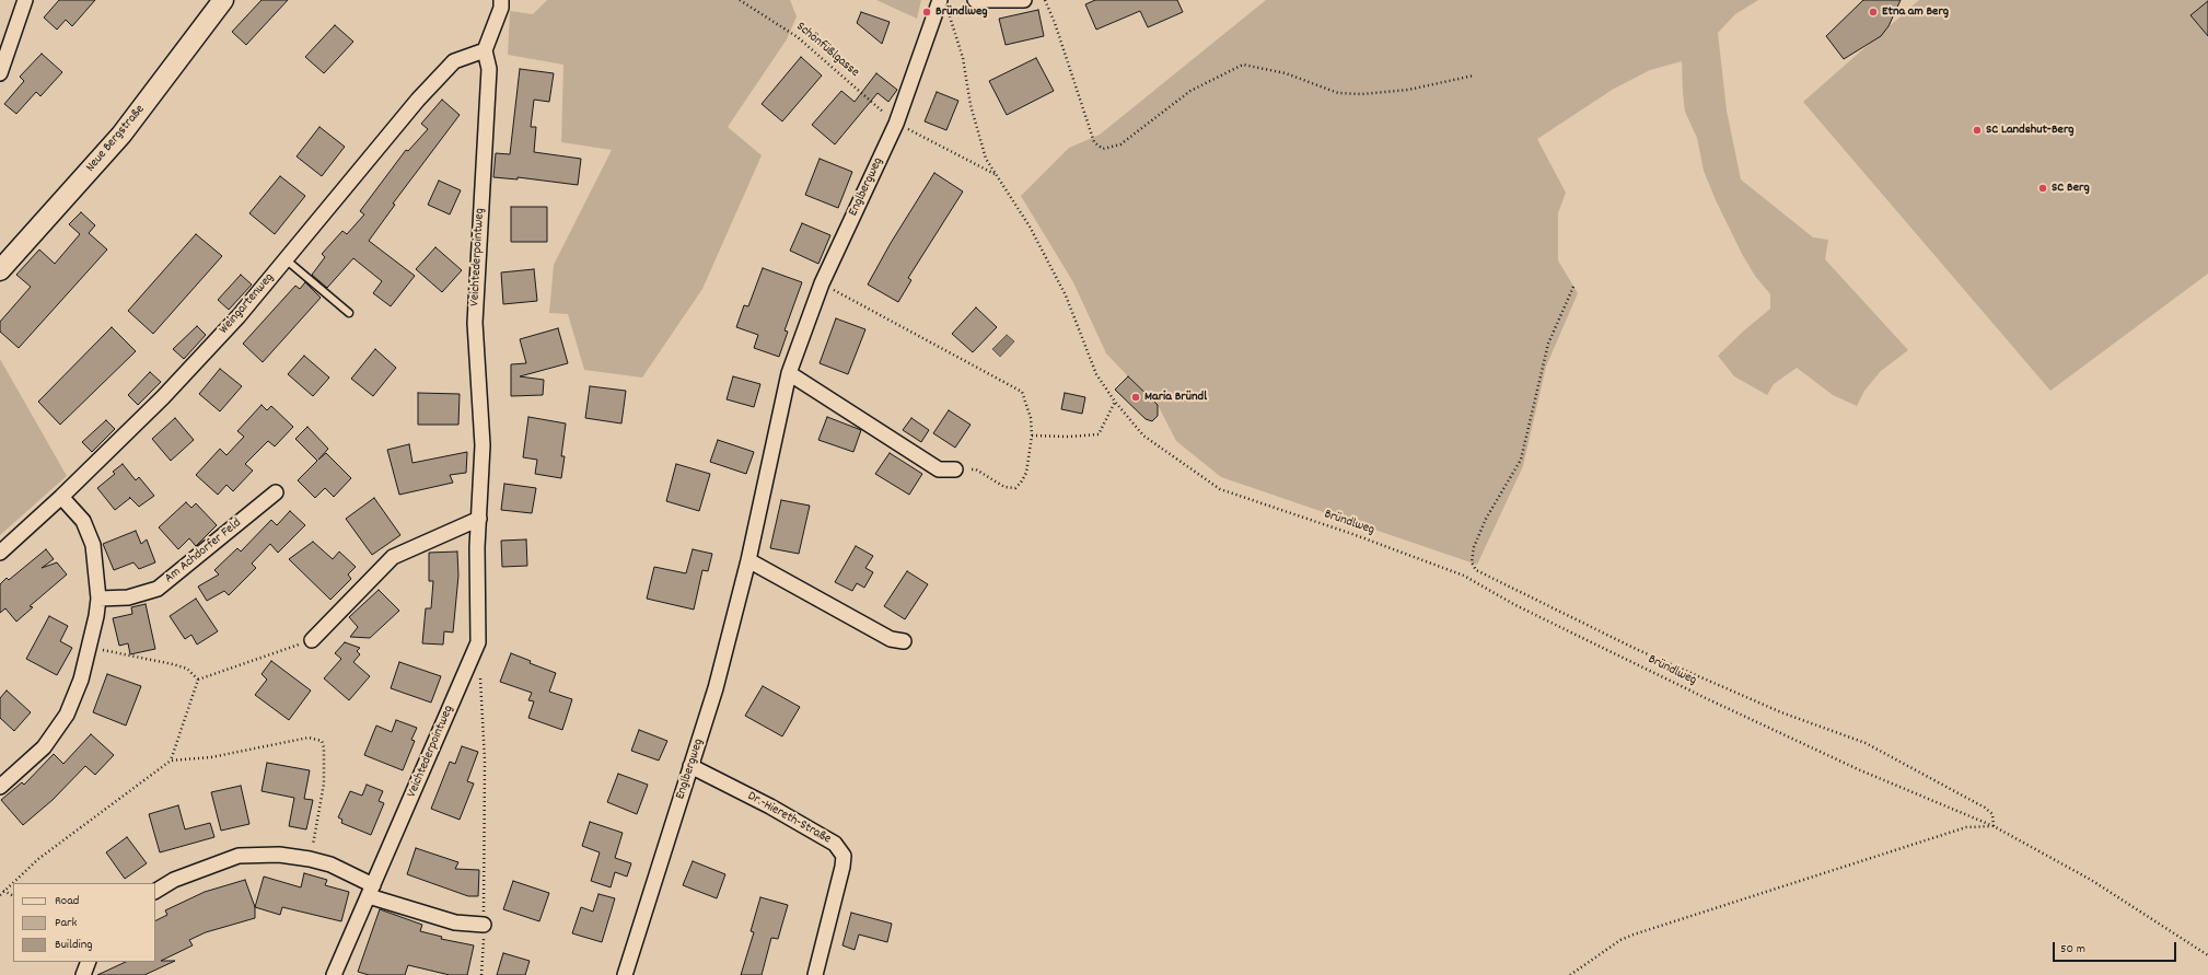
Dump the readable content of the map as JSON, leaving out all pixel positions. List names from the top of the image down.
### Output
{
  "streets": {
    "street": [
      "Neue Bergstraße",
      "Englbergweg",
      "Veichtederpointweg",
      "Weingartenweg",
      "Am Achdorfer Feld",
      "Dr.-Hiereth-Straße"
    ],
    "path": ["Schönfüßlgasse", "Bründlweg"]
  },
  "crossings": [
    ["Schönfüßlgasse", "Englbergweg"],
    ["Schönfüßlgasse", "Bründlweg"],
    ["Englbergweg", "Dr.-Hiereth-Straße"],
    ["Veichtederpointweg", "Weingartenweg"]
  ],
  "places": [
    "Bründlweg",
    "Etna am Berg",
    "SC Landshut-Berg",
    "SC Berg",
    "Maria Bründl"
  ],
  "legend": ["Road", "Park", "Building"],
  "scale_bar": "50 m"
}
